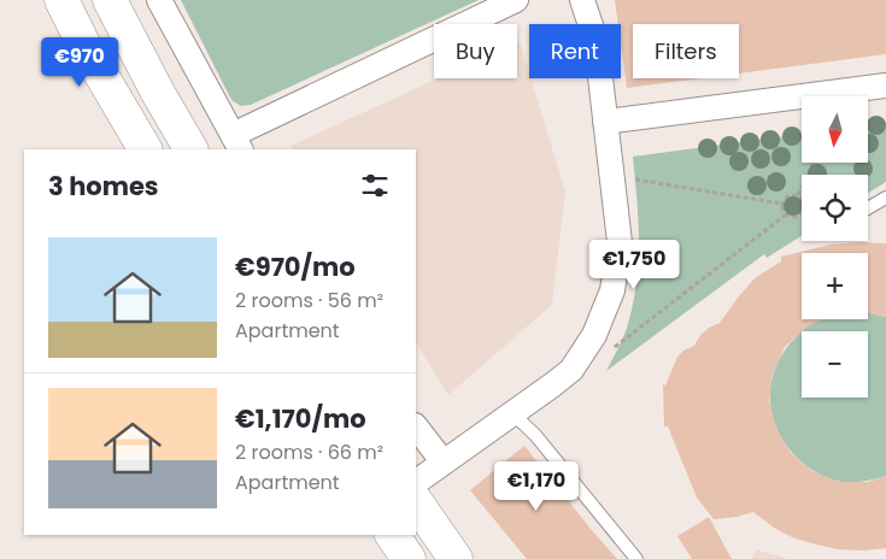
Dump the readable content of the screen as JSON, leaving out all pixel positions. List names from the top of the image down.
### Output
{
  "north": "bottom",
  "page": {
    "chip": ["Buy", "Rent", "Filters"],
    "price": ["€970", "€1,750", "€1,170"],
    "map_buttons": ["+", "−"],
    "heading": "3 homes",
    "list": [
      {
        "name": "€970/mo",
        "note": "2 rooms · 56 m² · Apartment"
      },
      {
        "name": "€1,170/mo",
        "note": "2 rooms · 66 m² · Apartment"
      }
    ]
  }
}
